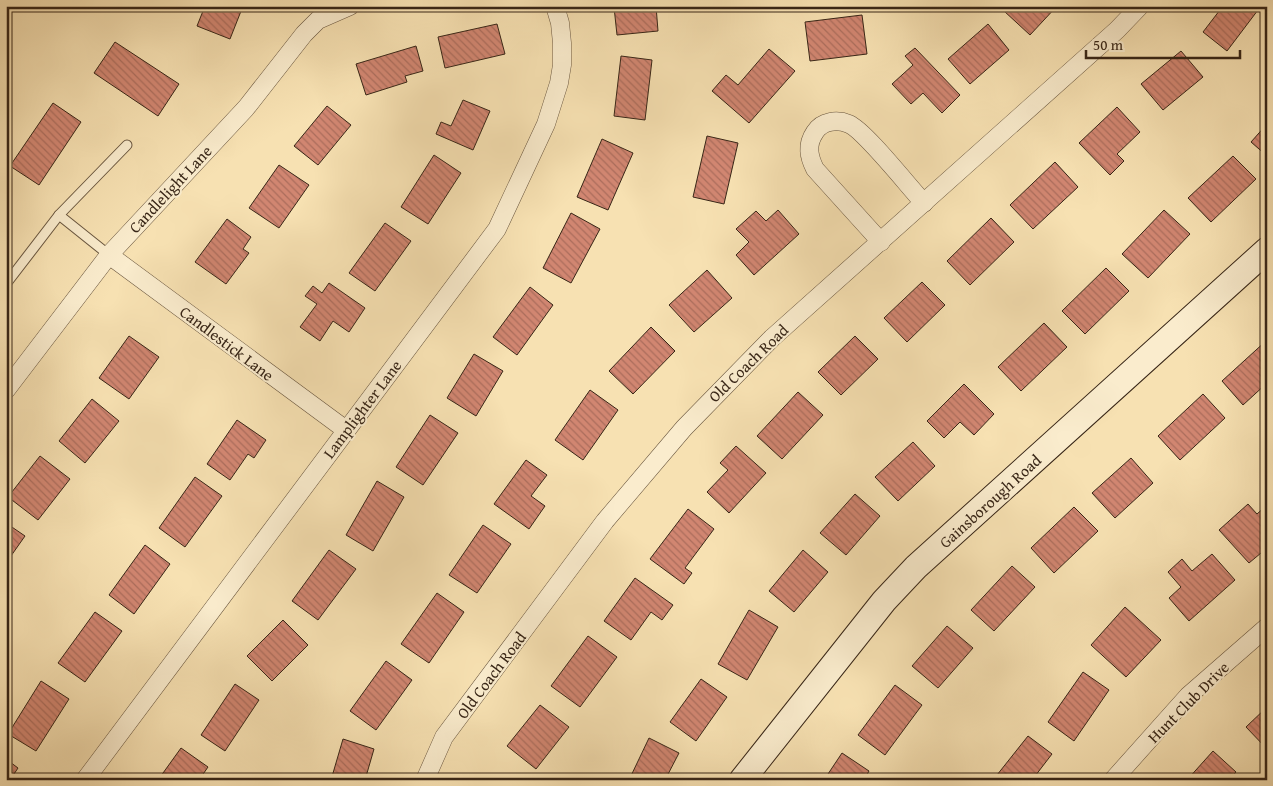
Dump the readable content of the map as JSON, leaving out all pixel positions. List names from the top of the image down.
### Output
{
  "streets": {
    "street": [
      "Candlelight Lane",
      "Candlestick Lane",
      "Old Coach Road",
      "Lamplighter Lane",
      "Gainsborough Road",
      "Hunt Club Drive"
    ]
  },
  "crossings": [
    ["Candlelight Lane", "Candlestick Lane"],
    ["Candlestick Lane", "Lamplighter Lane"]
  ],
  "scale_bar": "50 m"
}
